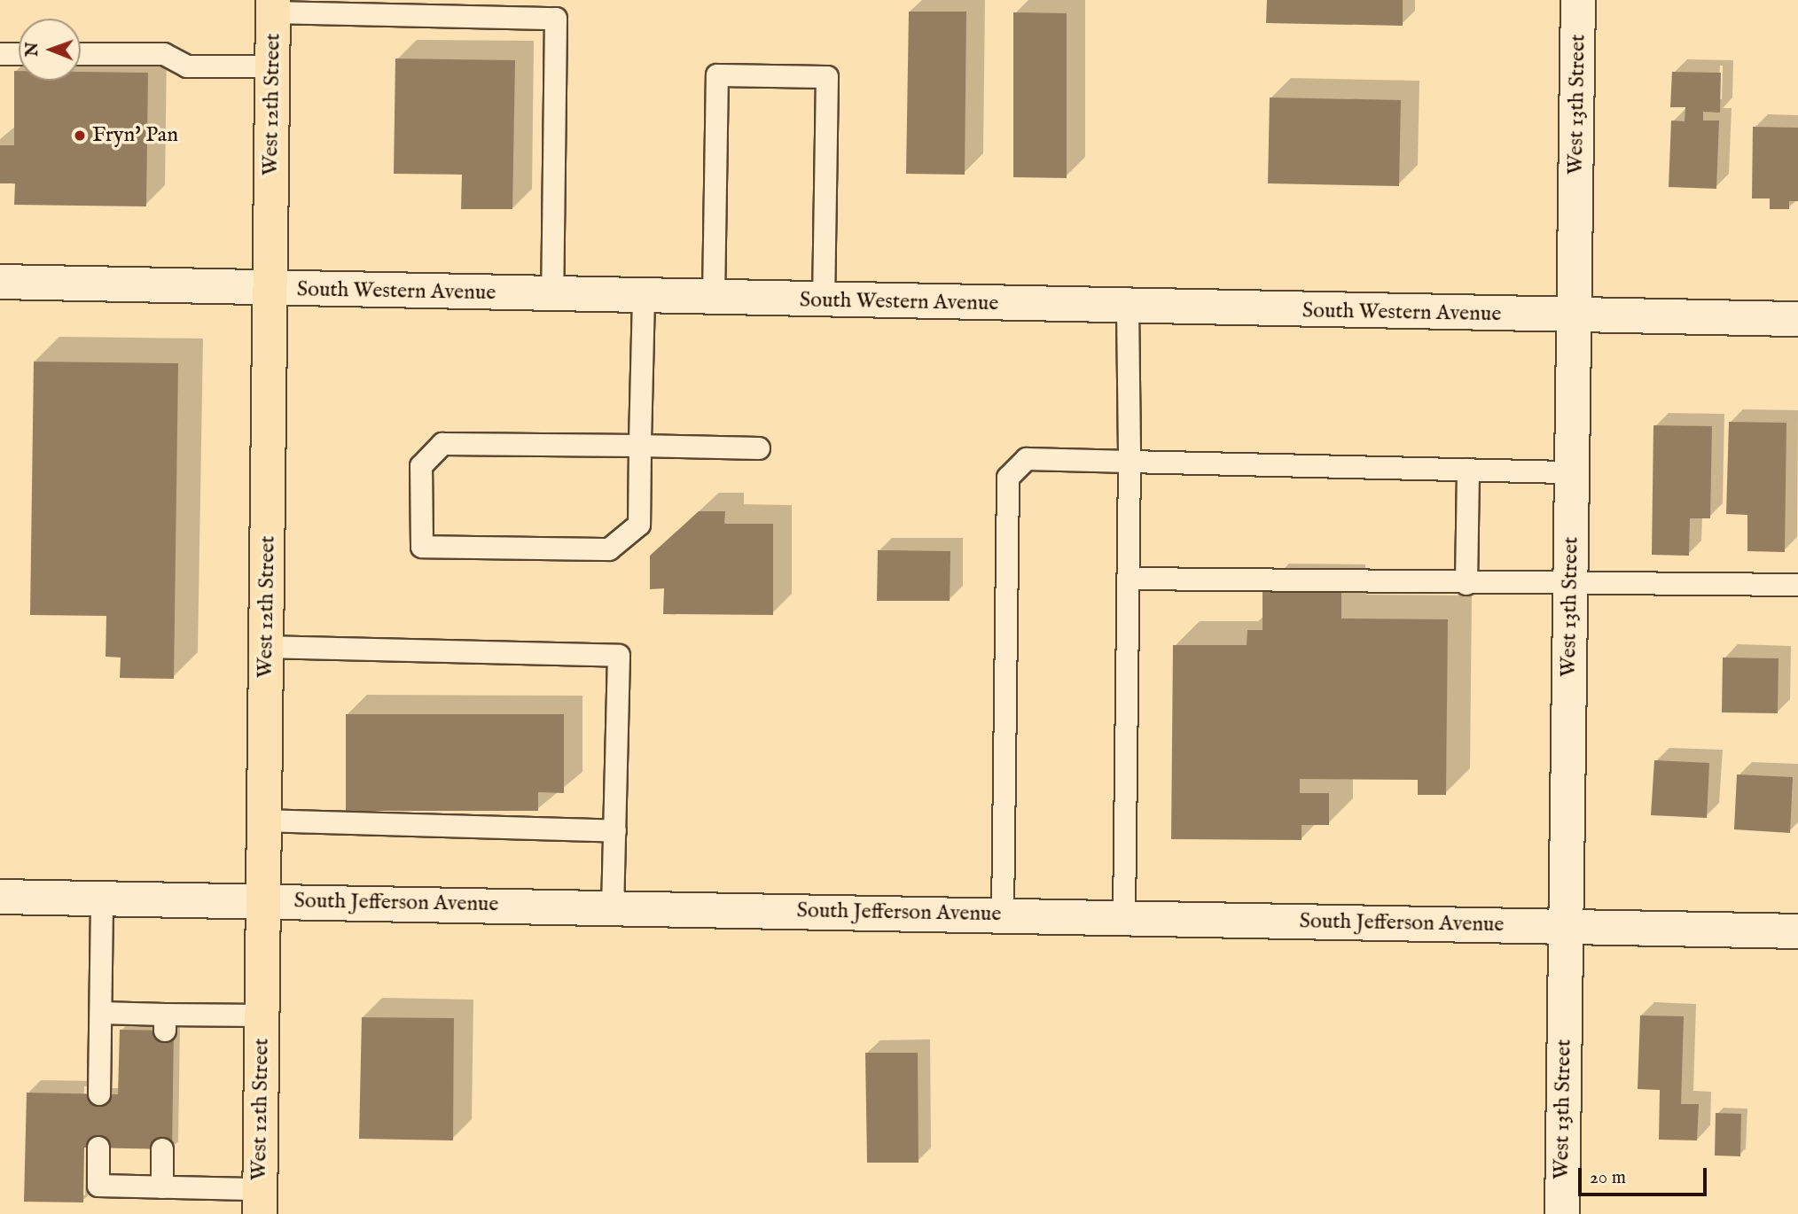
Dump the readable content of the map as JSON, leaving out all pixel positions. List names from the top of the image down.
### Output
{
  "streets": {
    "main road": ["West 12th Street"],
    "street": ["West 13th Street", "South Western Avenue", "South Jefferson Avenue"]
  },
  "crossings": [
    ["West 12th Street", "South Western Avenue"],
    ["West 12th Street", "South Jefferson Avenue"],
    ["West 13th Street", "South Western Avenue"],
    ["West 13th Street", "South Jefferson Avenue"]
  ],
  "places": ["Fryn' Pan"],
  "scale_bar": "20 m",
  "north": "left"
}
